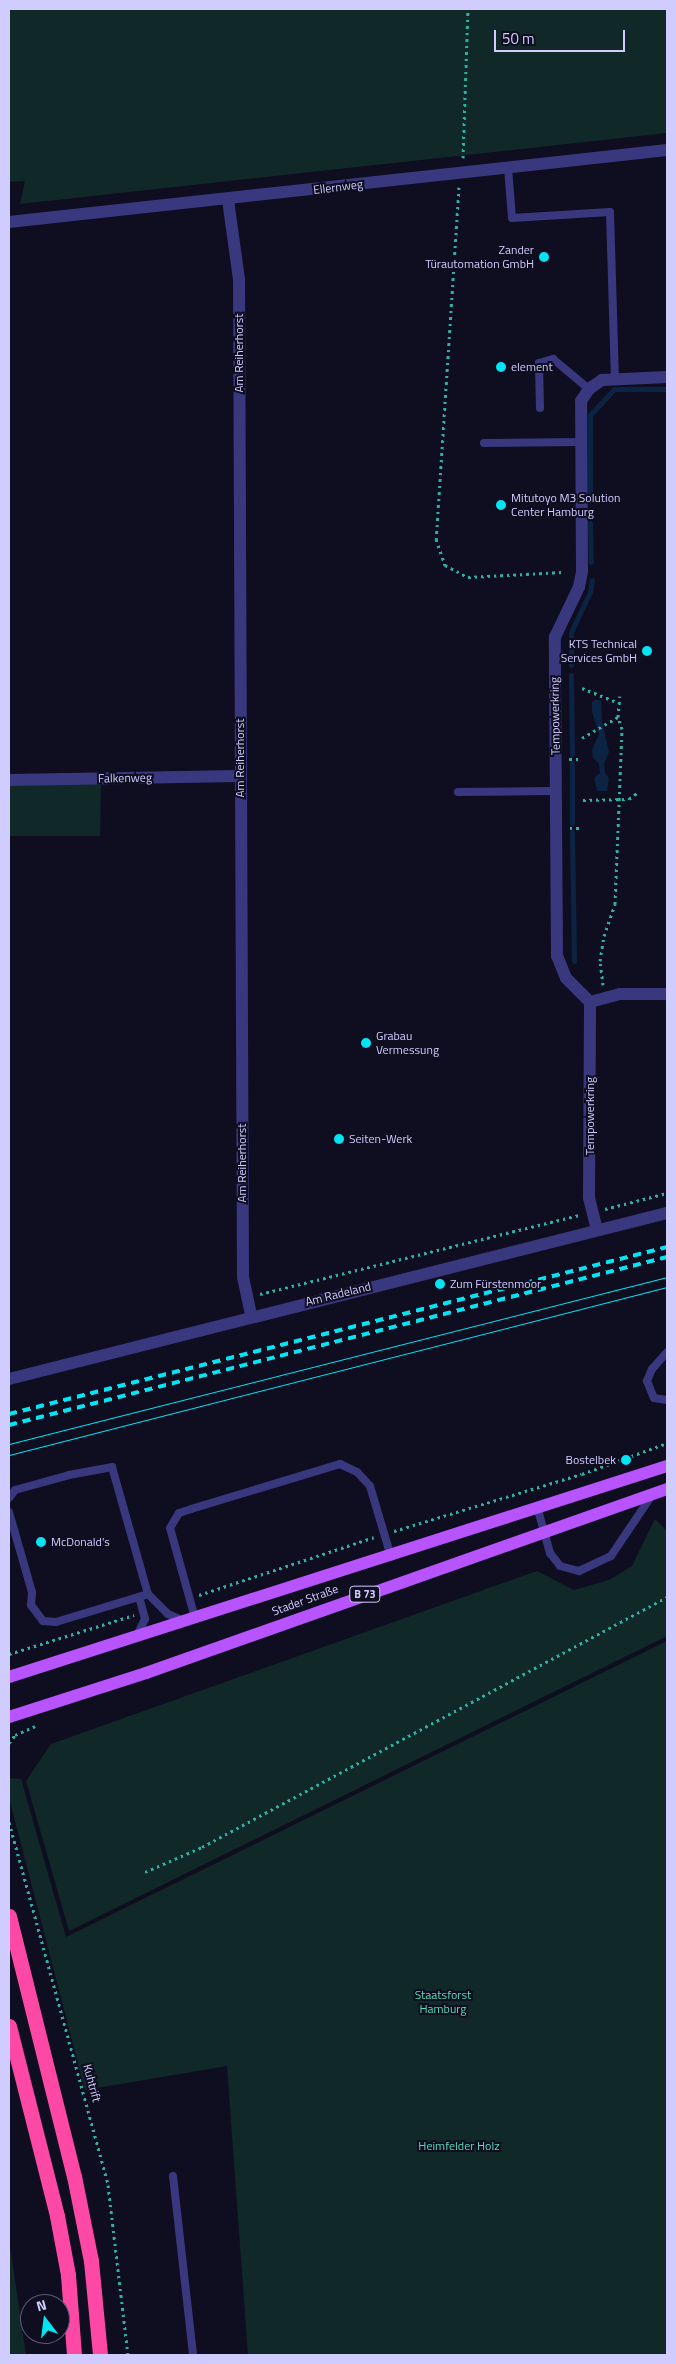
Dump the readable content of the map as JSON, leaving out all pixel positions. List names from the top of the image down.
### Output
{
  "streets": {
    "main road": ["B 73", "Stader Straße"],
    "street": [
      "Ellernweg",
      "Am Reiherhorst",
      "Tempowerkring",
      "Falkenweg",
      "Am Radeland"
    ],
    "path": ["Kuhtrift"]
  },
  "crossings": [
    ["Ellernweg", "Am Reiherhorst"],
    ["Am Reiherhorst", "Falkenweg"],
    ["Am Reiherhorst", "Am Radeland"],
    ["Tempowerkring", "Am Radeland"]
  ],
  "parks": ["Staatsforst Hamburg", "Heimfelder Holz"],
  "places": [
    "Zander Türautomation GmbH",
    "element",
    "Mitutoyo M3 Solution Center Hamburg",
    "KTS Technical Services GmbH",
    "Grabau Vermessung",
    "Seiten-Werk",
    "Zum Fürstenmoor",
    "Bostelbek",
    "McDonald's"
  ],
  "scale_bar": "50 m",
  "north": "top"
}
